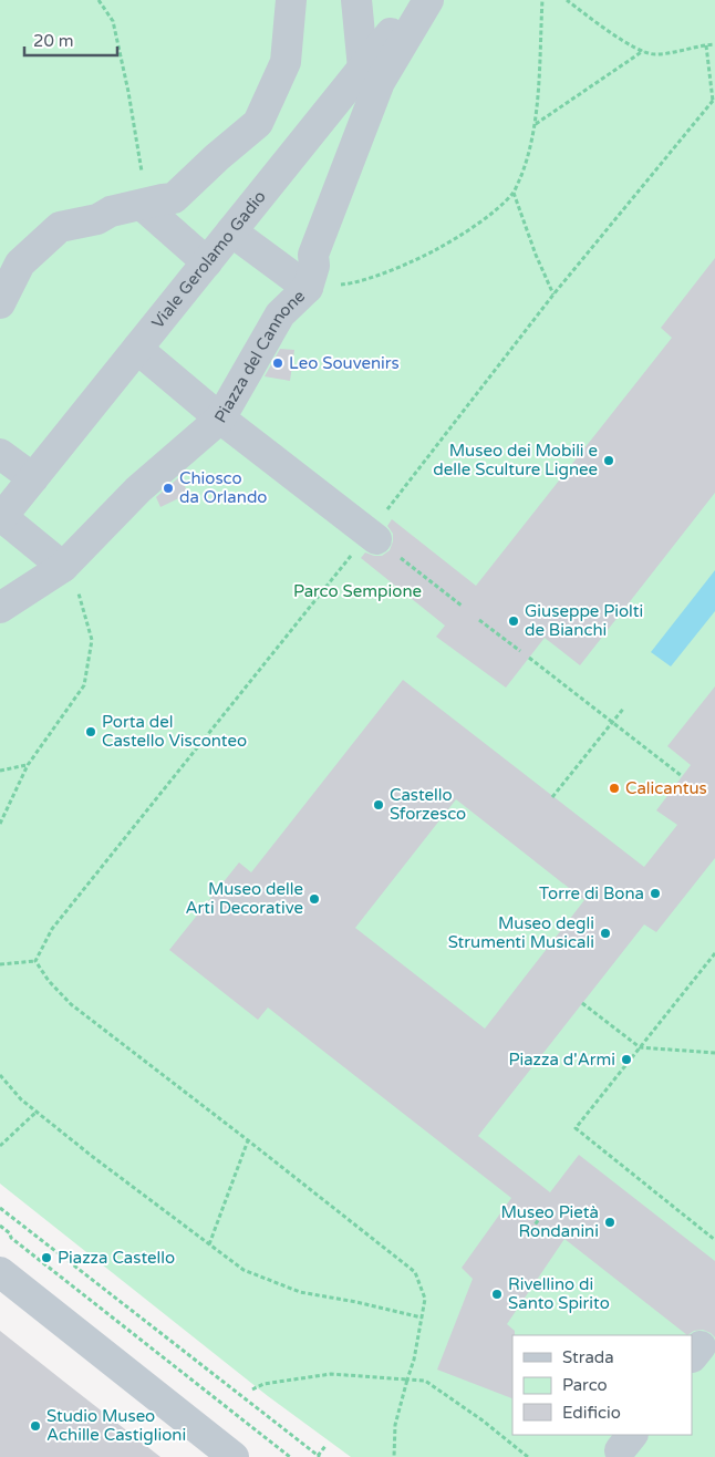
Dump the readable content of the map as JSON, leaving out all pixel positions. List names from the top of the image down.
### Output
{
  "streets": {
    "street": ["Viale Gerolamo Gadio", "Piazza del Cannone"]
  },
  "parks": ["Parco Sempione"],
  "places": [
    "Leo Souvenirs",
    "Museo dei Mobili e delle Sculture Lignee",
    "Chiosco da Orlando",
    "Giuseppe Piolti de Bianchi",
    "Porta del Castello Visconteo",
    "Calicantus",
    "Castello Sforzesco",
    "Torre di Bona",
    "Museo delle Arti Decorative",
    "Museo degli Strumenti Musicali",
    "Piazza d'Armi",
    "Museo Pietà Rondanini",
    "Piazza Castello",
    "Rivellino di Santo Spirito",
    "Studio Museo Achille Castiglioni"
  ],
  "legend": ["Strada", "Parco", "Edificio"],
  "scale_bar": "20 m"
}
